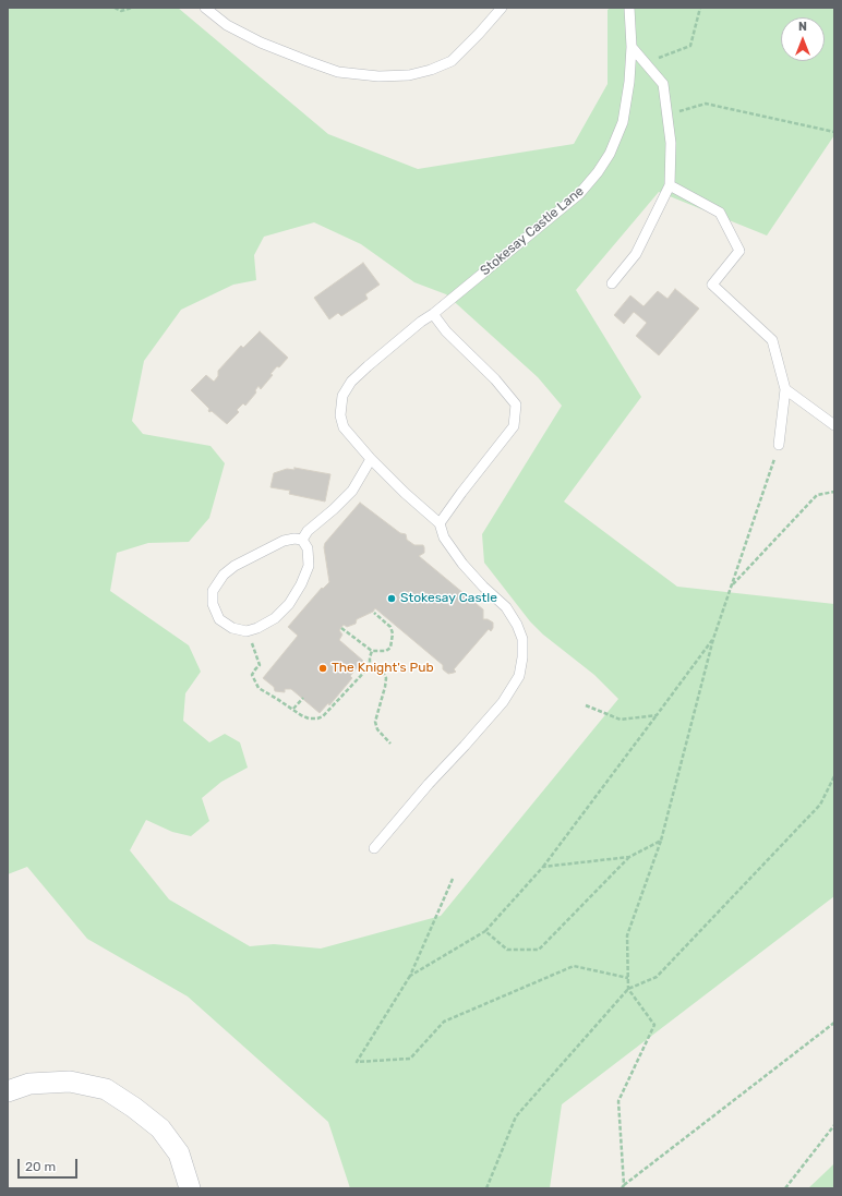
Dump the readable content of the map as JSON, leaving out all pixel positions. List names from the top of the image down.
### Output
{
  "streets": {
    "lane": ["Stokesay Castle Lane"]
  },
  "places": ["Stokesay Castle", "The Knight's Pub"],
  "scale_bar": "20 m",
  "north": "top"
}
